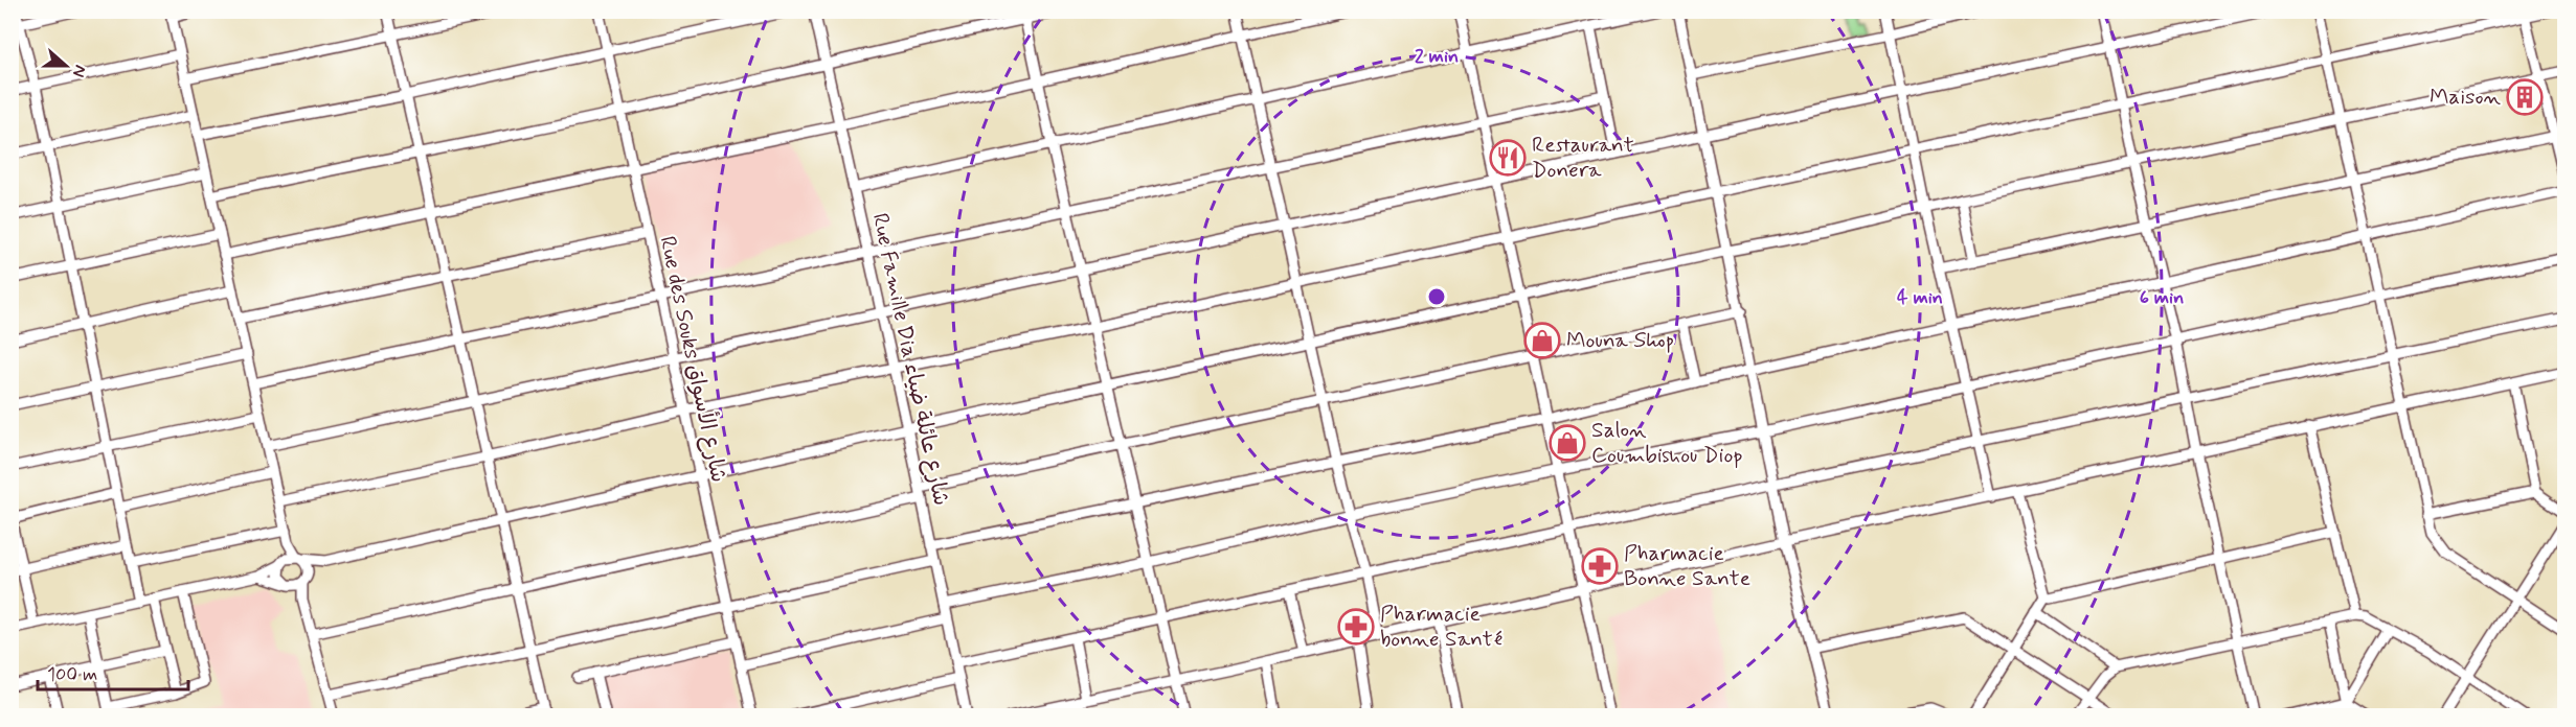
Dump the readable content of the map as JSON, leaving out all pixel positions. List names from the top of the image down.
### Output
{
  "streets": {
    "street": ["Rue des Souks شارع الأسواق", "Rue Famille Dia شارع عائلة ضياء"]
  },
  "places": {
    "building": ["Maison"],
    "restaurant": ["Restaurant Donera"],
    "shop": ["Mouna Shop", "Salon Coumbishou Diop"],
    "pharmacy": ["Pharmacie Bonne Sante", "Pharmacie bonne Santé"]
  },
  "scale_bar": "100 m",
  "north": "right",
  "rings": ["2 min", "4 min", "6 min"]
}
